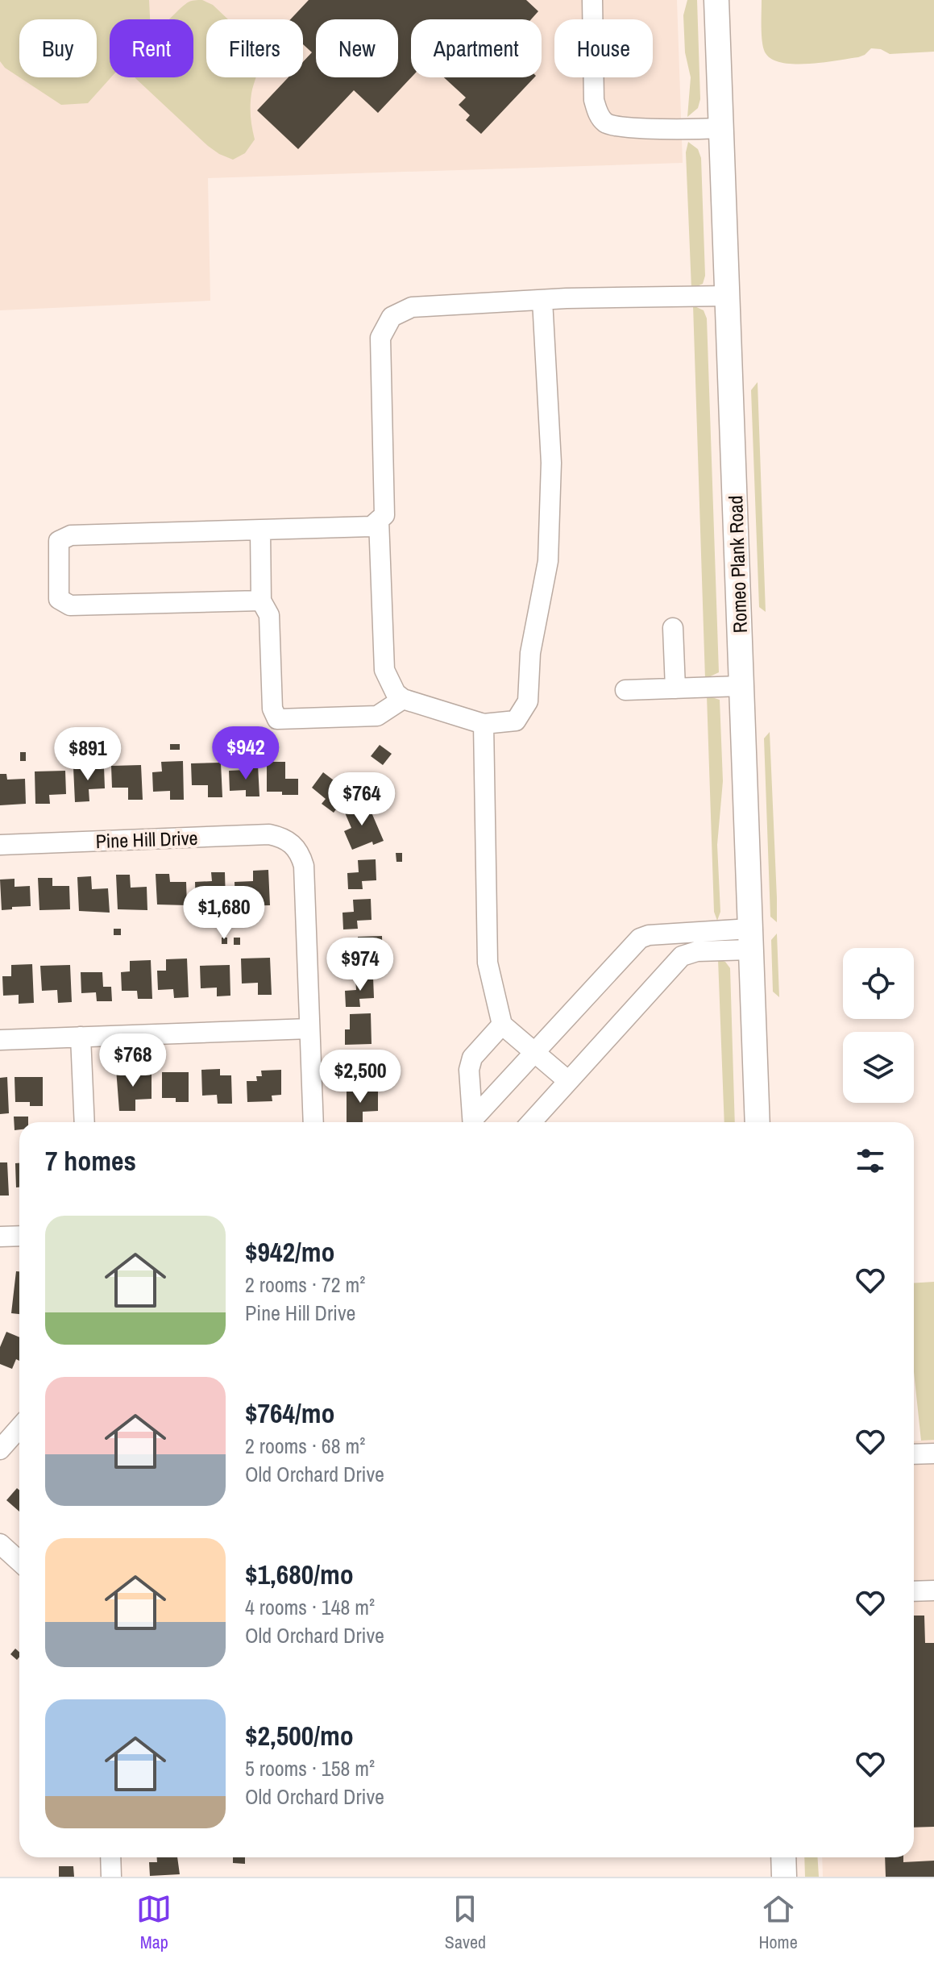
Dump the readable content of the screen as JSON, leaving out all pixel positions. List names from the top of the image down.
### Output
{
  "streets": {
    "main road": ["Romeo Plank Road"],
    "street": ["Pine Hill Drive"]
  },
  "page": {
    "chip": [
      "Buy",
      "Rent",
      "Filters",
      "New",
      "Apartment",
      "House"
    ],
    "price": [
      "$942",
      "$891",
      "$764",
      "$1,680",
      "$974",
      "$768",
      "$2,500"
    ],
    "heading": "7 homes",
    "list": [
      {
        "name": "$942/mo",
        "note": "2 rooms · 72 m² · Pine Hill Drive"
      },
      {
        "name": "$764/mo",
        "note": "2 rooms · 68 m² · Old Orchard Drive"
      },
      {
        "name": "$1,680/mo",
        "note": "4 rooms · 148 m² · Old Orchard Drive"
      },
      {
        "name": "$2,500/mo",
        "note": "5 rooms · 158 m² · Old Orchard Drive"
      }
    ],
    "tabs": ["Map", "Saved", "Home"]
  }
}
